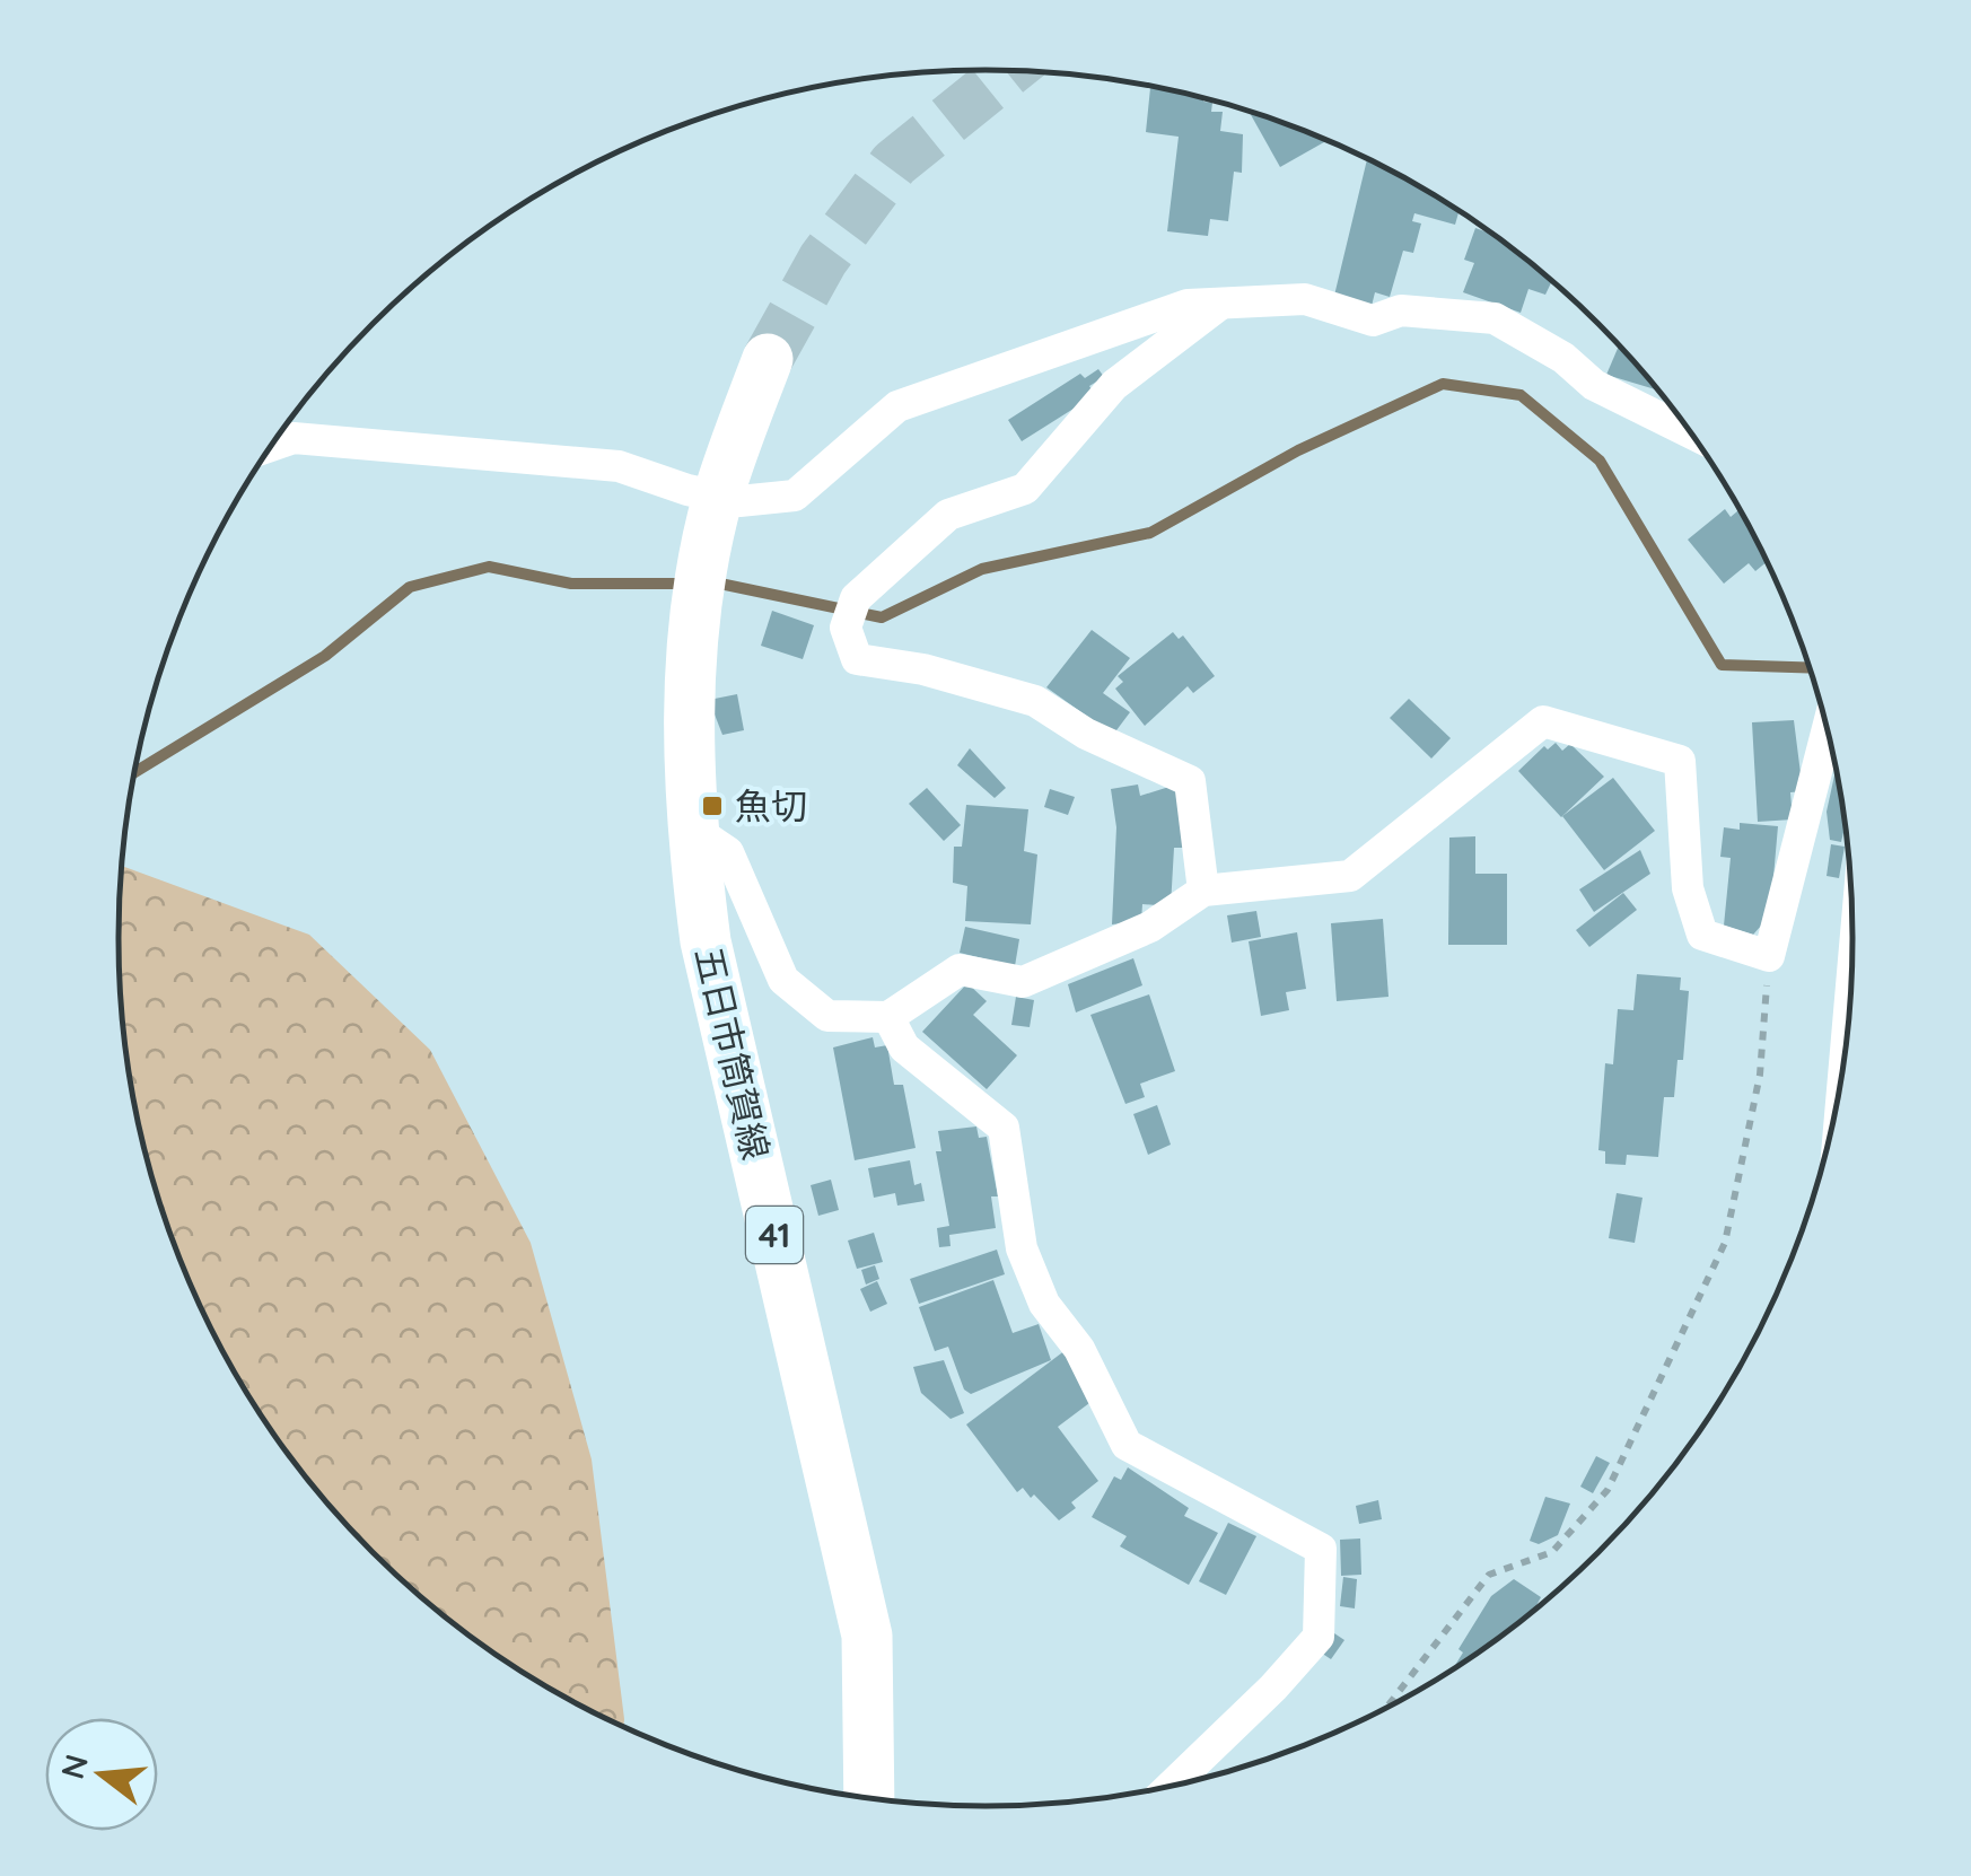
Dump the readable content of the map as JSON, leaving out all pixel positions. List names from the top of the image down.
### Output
{
  "streets": {
    "main road": ["五日市筒賀線", "41"]
  },
  "places": {
    "transit": ["魚切"]
  },
  "north": "left"
}
